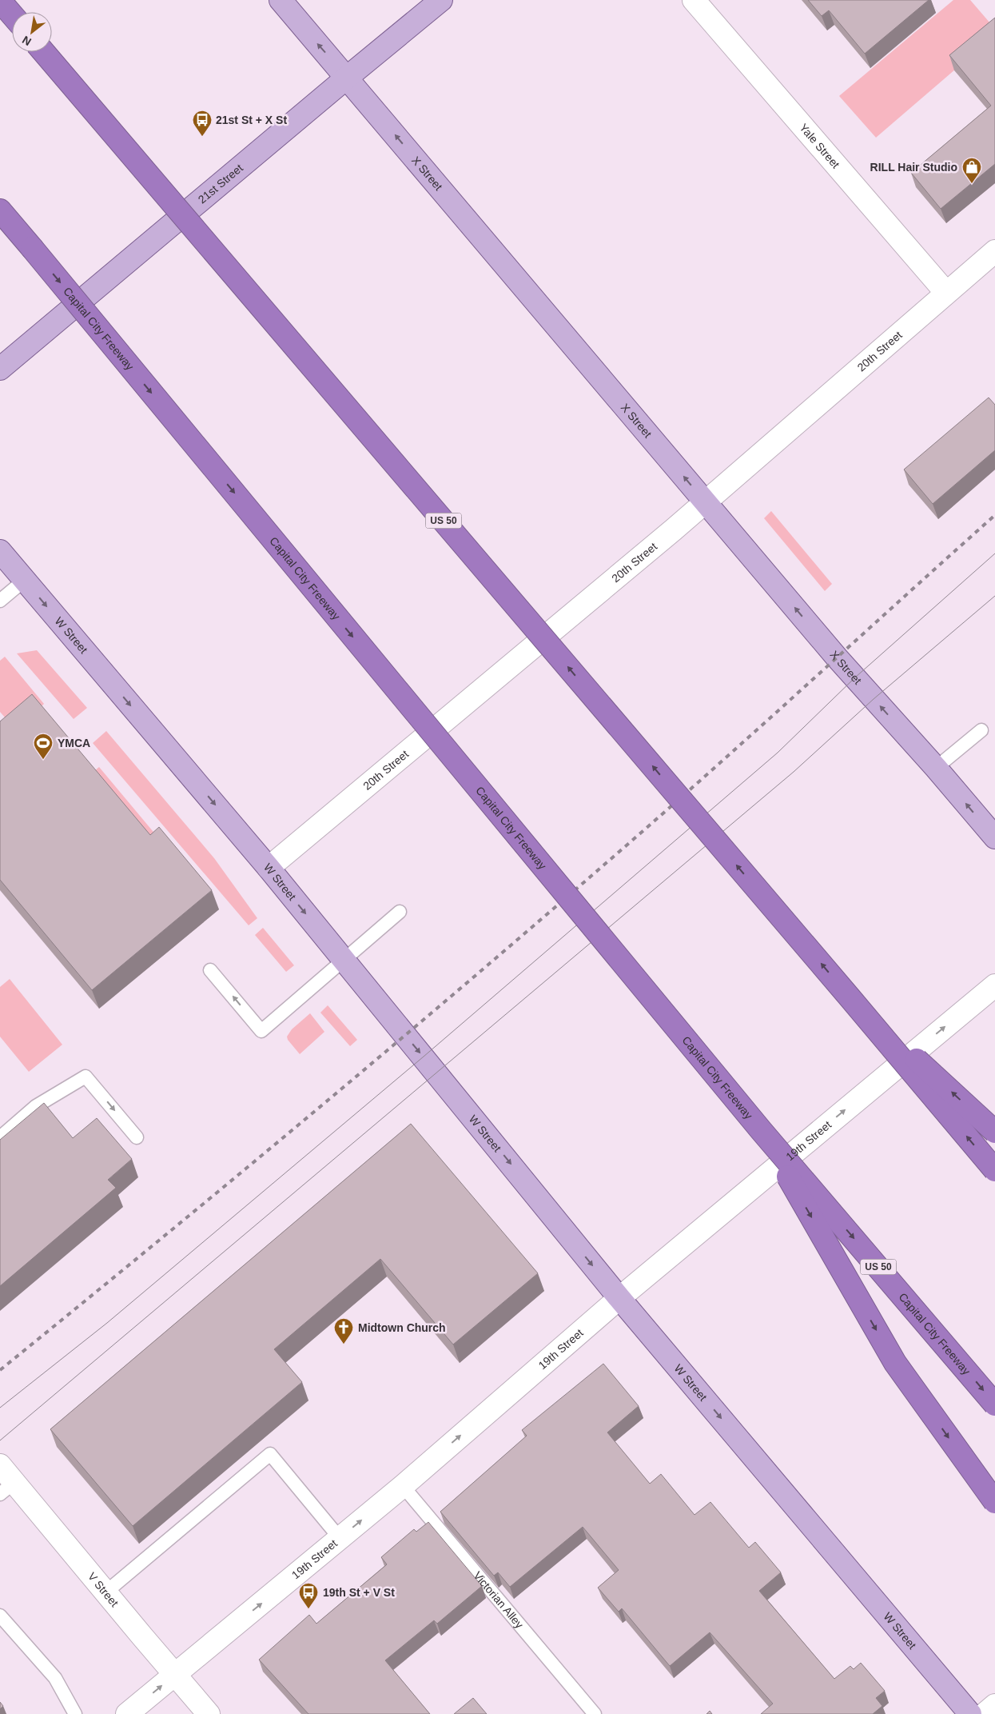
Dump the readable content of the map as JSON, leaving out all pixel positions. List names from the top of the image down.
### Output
{
  "streets": {
    "highway": ["Capital City Freeway", "US 50"],
    "main road": ["X Street", "21st Street", "W Street"],
    "street": [
      "Yale Street",
      "20th Street",
      "19th Street",
      "V Street"
    ],
    "lane": ["Victorian Alley"]
  },
  "crossings": [
    ["Yale Street", "20th Street"],
    ["X Street", "21st Street"],
    ["X Street", "20th Street"],
    ["20th Street", "W Street"],
    ["W Street", "19th Street"],
    ["19th Street", "V Street"],
    ["19th Street", "Victorian Alley"]
  ],
  "one_way": ["X Street", "W Street", "19th Street"],
  "places": {
    "bus stop": ["21st St + X St", "19th St + V St"],
    "shop": ["RILL Hair Studio"],
    "sports": ["YMCA"],
    "church": ["Midtown Church"]
  },
  "north": "bottom left"
}
